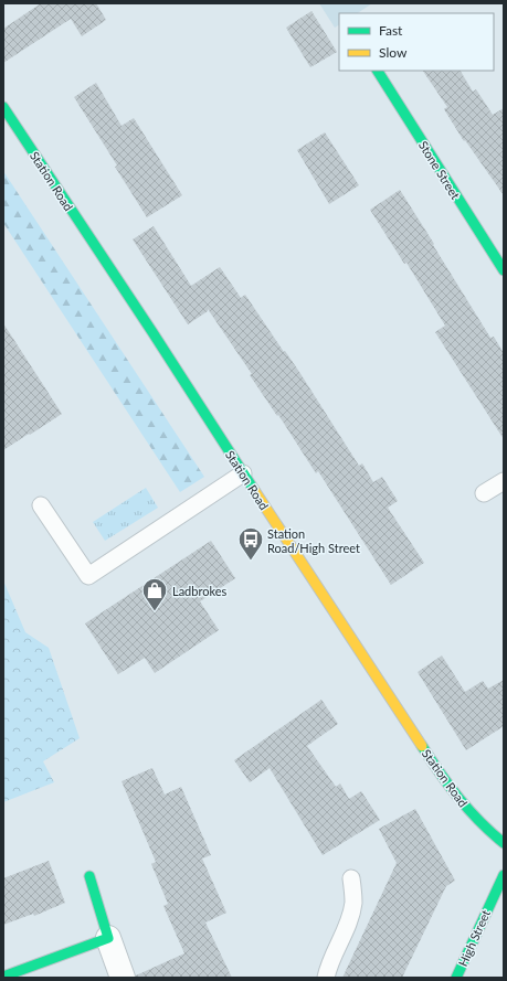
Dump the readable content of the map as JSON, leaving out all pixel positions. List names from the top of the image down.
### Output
{
  "streets": {
    "main road": ["Stone Street", "Station Road", "High Street"]
  },
  "places": {
    "bus stop": ["Station Road/High Street"],
    "shop": ["Ladbrokes"]
  },
  "legend": ["Fast", "Slow"]
}
